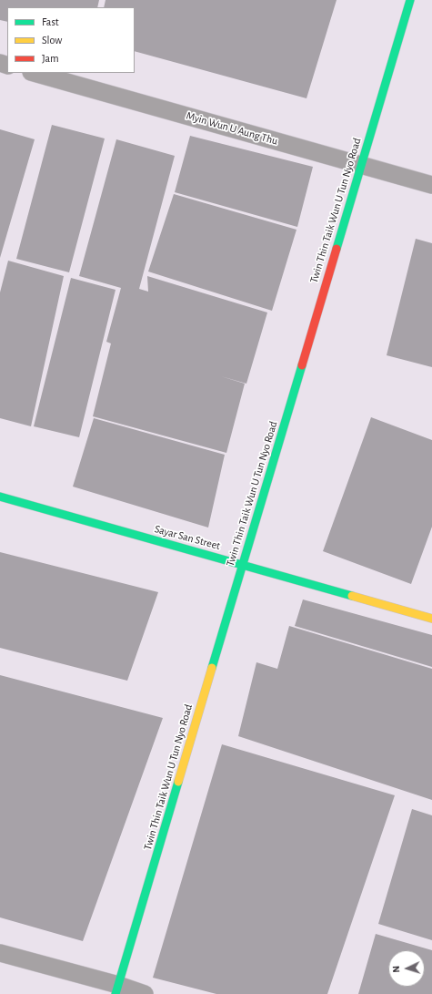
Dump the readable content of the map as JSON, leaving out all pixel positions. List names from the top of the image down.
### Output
{
  "streets": {
    "street": ["Myin Wun U Aung Thu", "Twin Thin Taik Wun U Tun Nyo Road", "Sayar San Street"]
  },
  "crossings": [
    ["Myin Wun U Aung Thu", "Twin Thin Taik Wun U Tun Nyo Road"],
    ["Twin Thin Taik Wun U Tun Nyo Road", "Sayar San Street"]
  ],
  "legend": ["Fast", "Slow", "Jam"],
  "north": "left"
}
